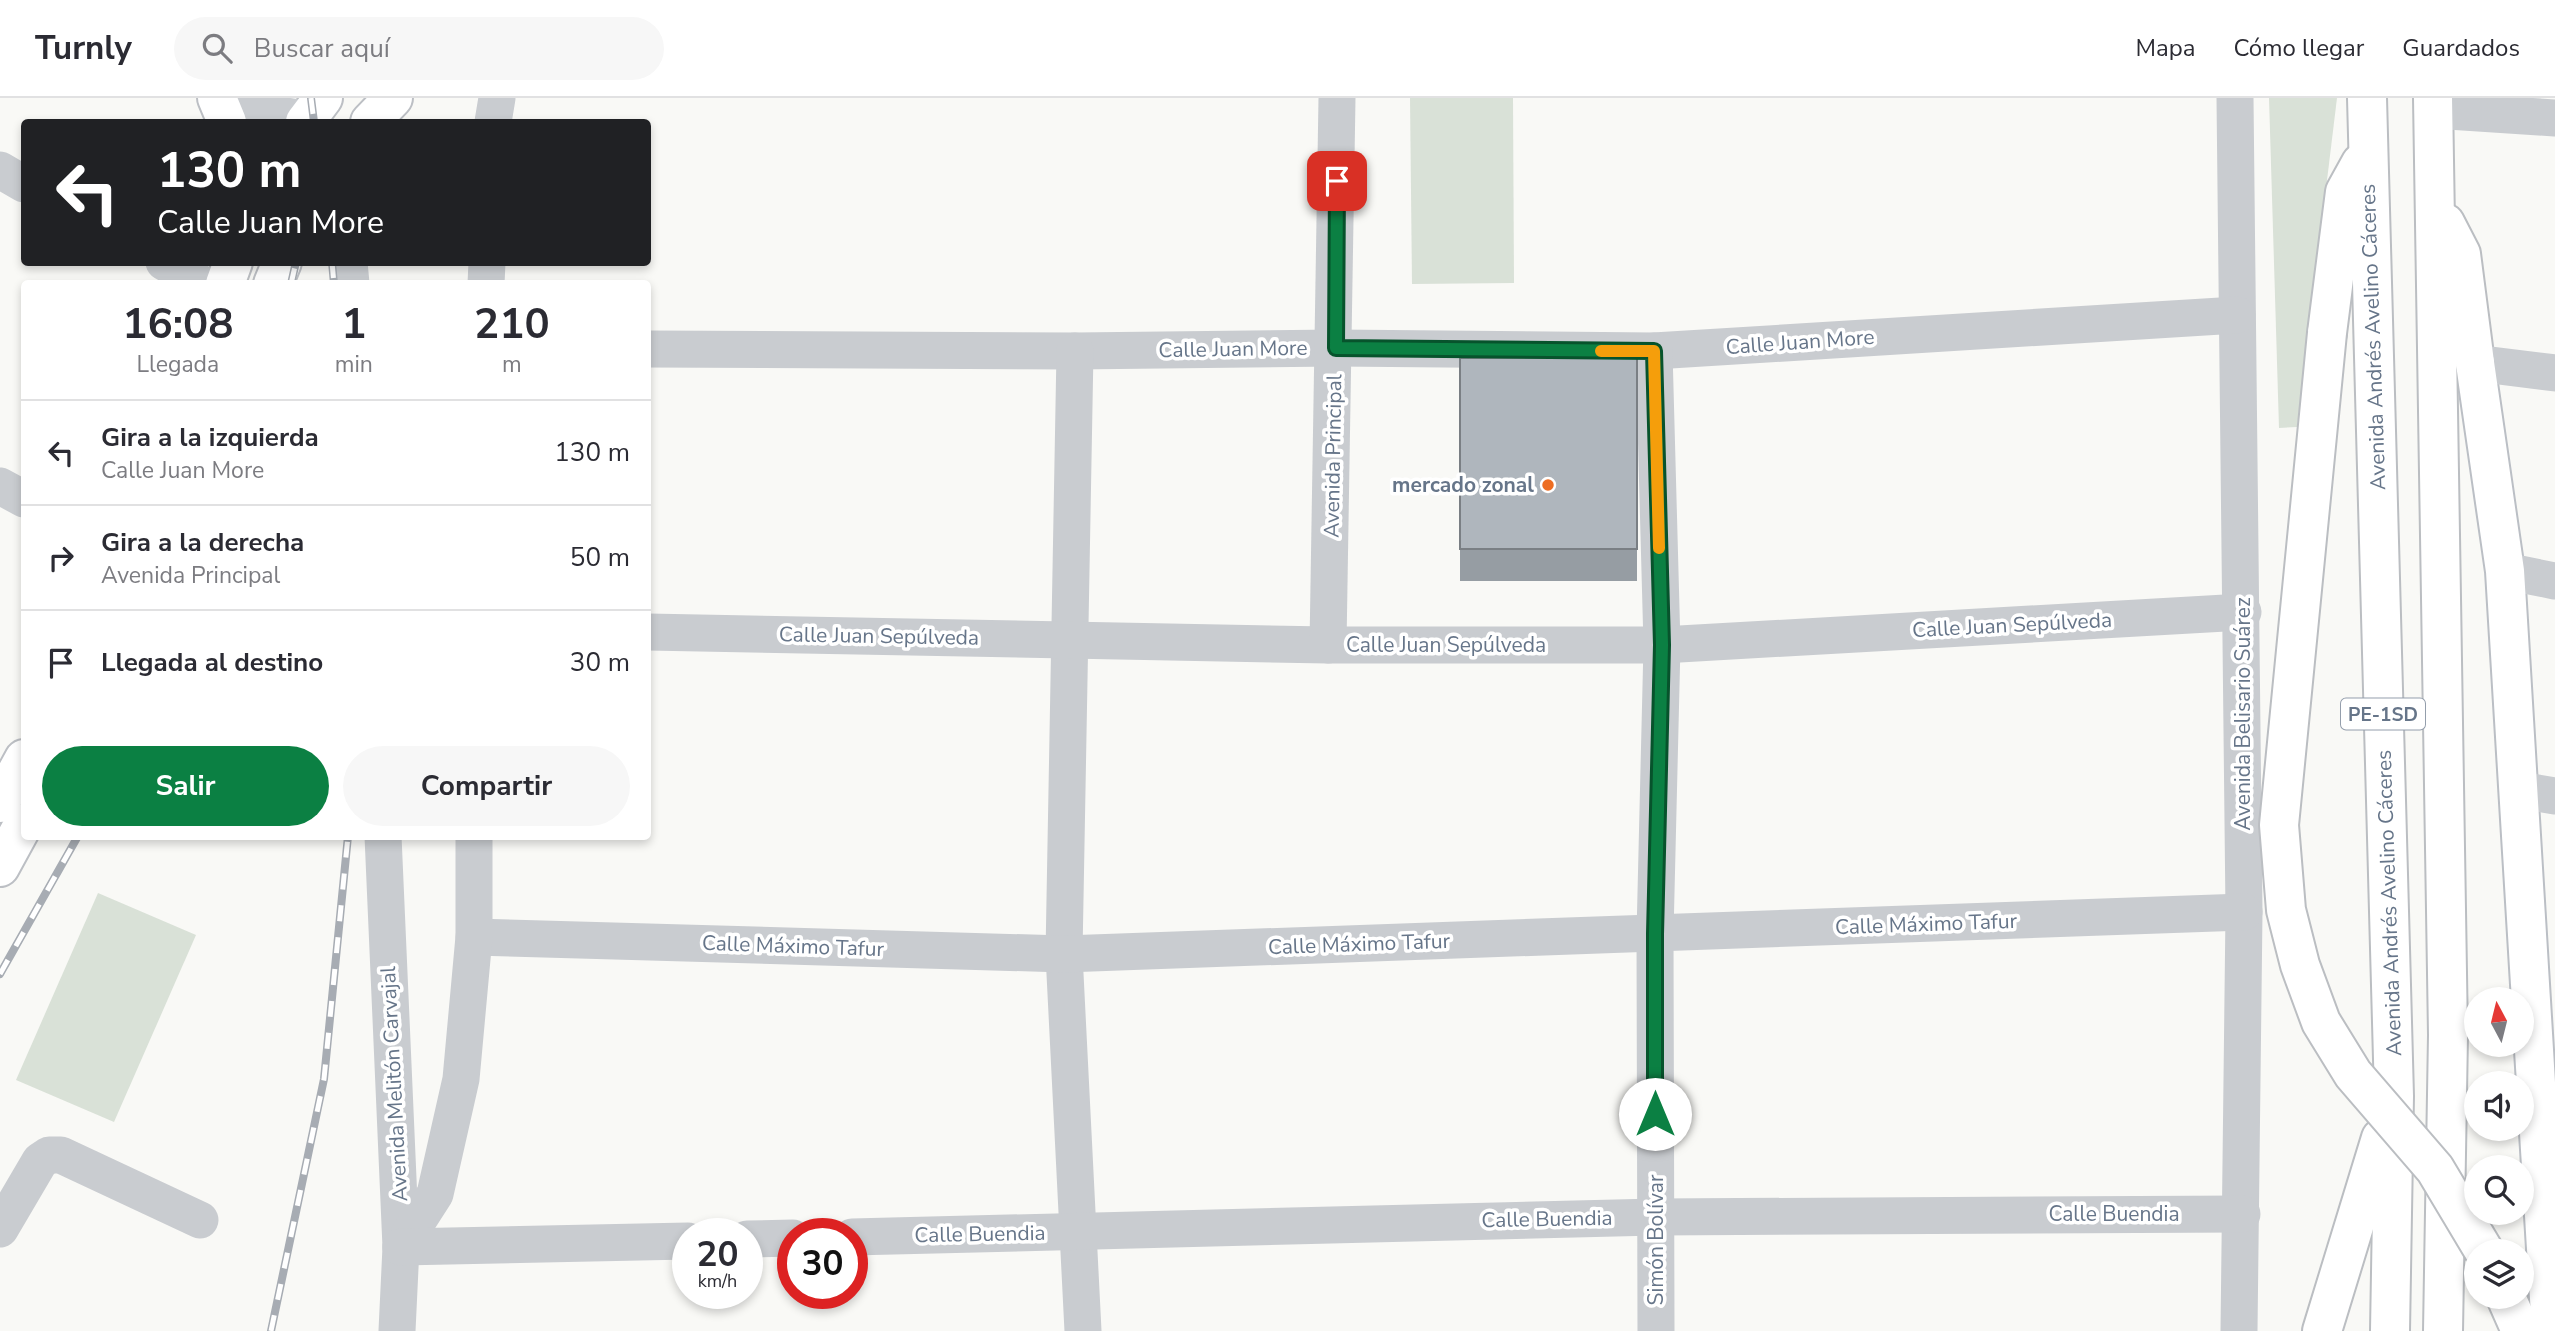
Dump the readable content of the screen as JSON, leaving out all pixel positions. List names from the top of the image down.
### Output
{
  "streets": {
    "main road": ["Avenida Andrés Avelino Cáceres", "PE-1SD"],
    "street": [
      "Calle Juan More",
      "Avenida Principal",
      "Calle Juan Sepúlveda",
      "Avenida Belisario Suárez",
      "Calle Máximo Tafur",
      "Avenida Melitón Carvajal",
      "Calle Buendia",
      "Simón Bolívar"
    ]
  },
  "crossings": [
    ["Calle Juan More", "Avenida Principal"],
    ["Calle Juan More", "Avenida Belisario Suárez"],
    ["Calle Juan More", "Simón Bolívar"],
    ["Avenida Principal", "Calle Juan Sepúlveda"],
    ["Calle Juan Sepúlveda", "Avenida Belisario Suárez"],
    ["Calle Juan Sepúlveda", "Simón Bolívar"],
    ["Avenida Belisario Suárez", "Calle Máximo Tafur"],
    ["Avenida Belisario Suárez", "Calle Buendia"],
    ["Calle Máximo Tafur", "Simón Bolívar"],
    ["Calle Buendia", "Simón Bolívar"]
  ],
  "places": ["mercado zonal"],
  "north": "top",
  "page": {
    "header": "Turnly",
    "search": "Buscar aquí",
    "nav": ["Mapa", "Cómo llegar", "Guardados"],
    "turn": ["130 m", "Calle Juan More"],
    "eta": [
      "16:08",
      "Llegada",
      "1",
      "min",
      "210",
      "m"
    ],
    "list": [
      {
        "name": "Gira a la izquierda",
        "note": "Calle Juan More",
        "value": "130 m"
      },
      {
        "name": "Gira a la derecha",
        "note": "Avenida Principal",
        "value": "50 m"
      },
      {
        "name": "Llegada al destino",
        "value": "30 m"
      }
    ],
    "buttons": ["Salir", "Compartir"],
    "speed": "20 km/h",
    "limit": "30"
  }
}
